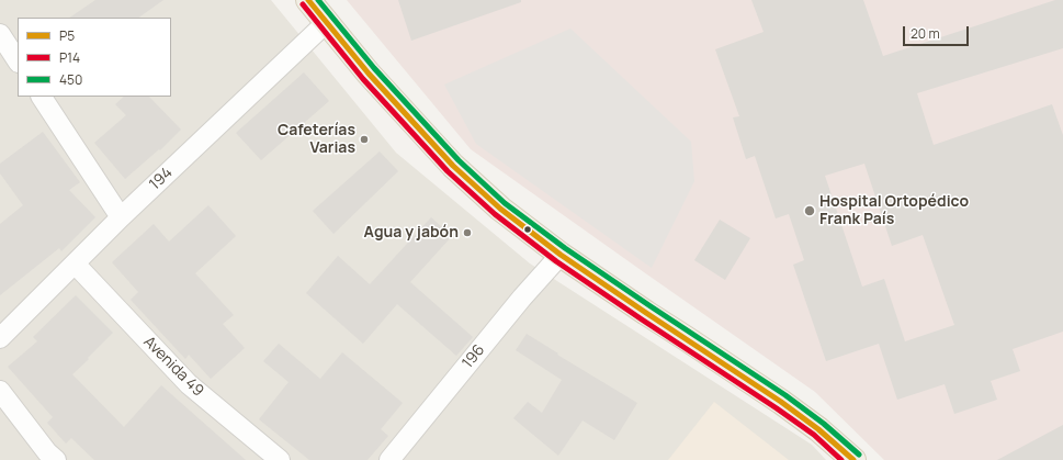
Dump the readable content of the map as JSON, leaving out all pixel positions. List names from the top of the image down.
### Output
{
  "streets": {
    "street": ["194", "196", "Avenida 49"]
  },
  "crossings": [
    ["194", "Avenida 49"]
  ],
  "places": ["Cafeterías Varias", "Hospital Ortopédico Frank País", "Agua y jabón"],
  "lines": ["transit line P5", "transit line 450", "transit line P14"],
  "legend": ["P5", "P14", "450"],
  "scale_bar": "20 m"
}
